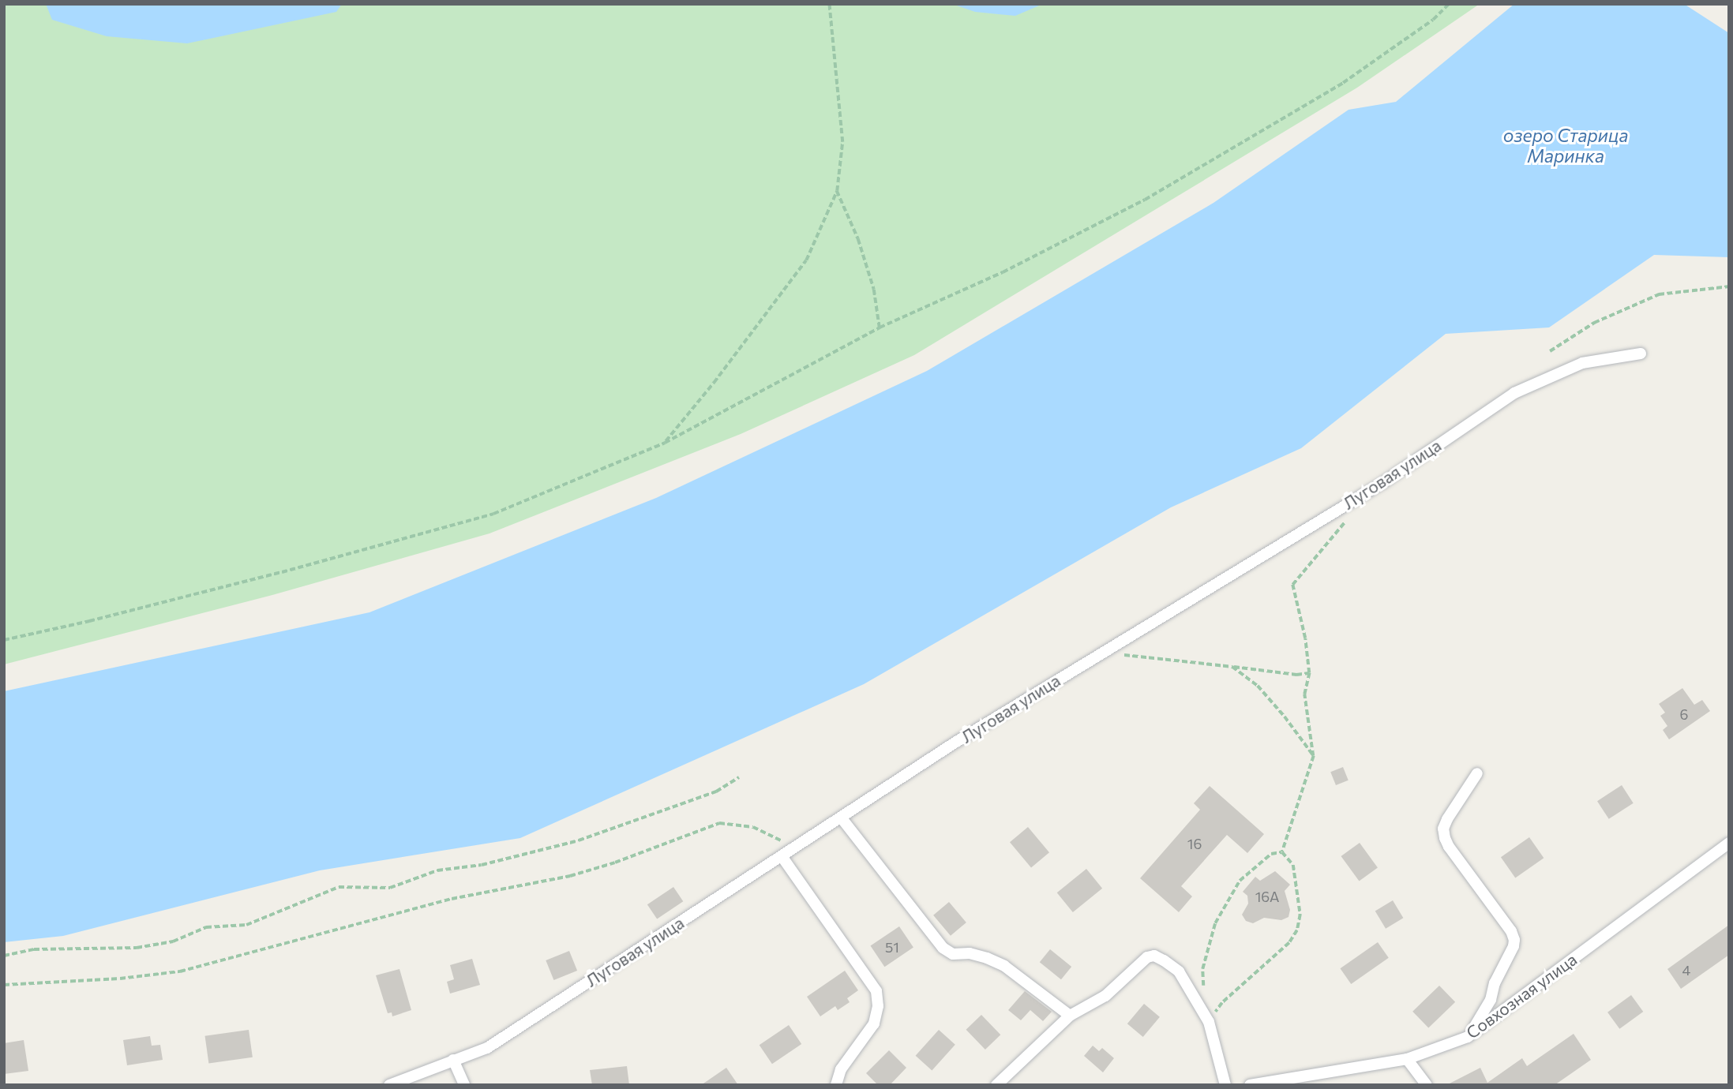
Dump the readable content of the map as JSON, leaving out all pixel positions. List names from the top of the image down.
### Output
{
  "streets": {
    "street": ["Луговая улица", "Совхозная улица"]
  },
  "water": ["озеро Старица Маринка"],
  "house_numbers": [
    "6",
    "16",
    "16А",
    "51",
    "4"
  ]
}
